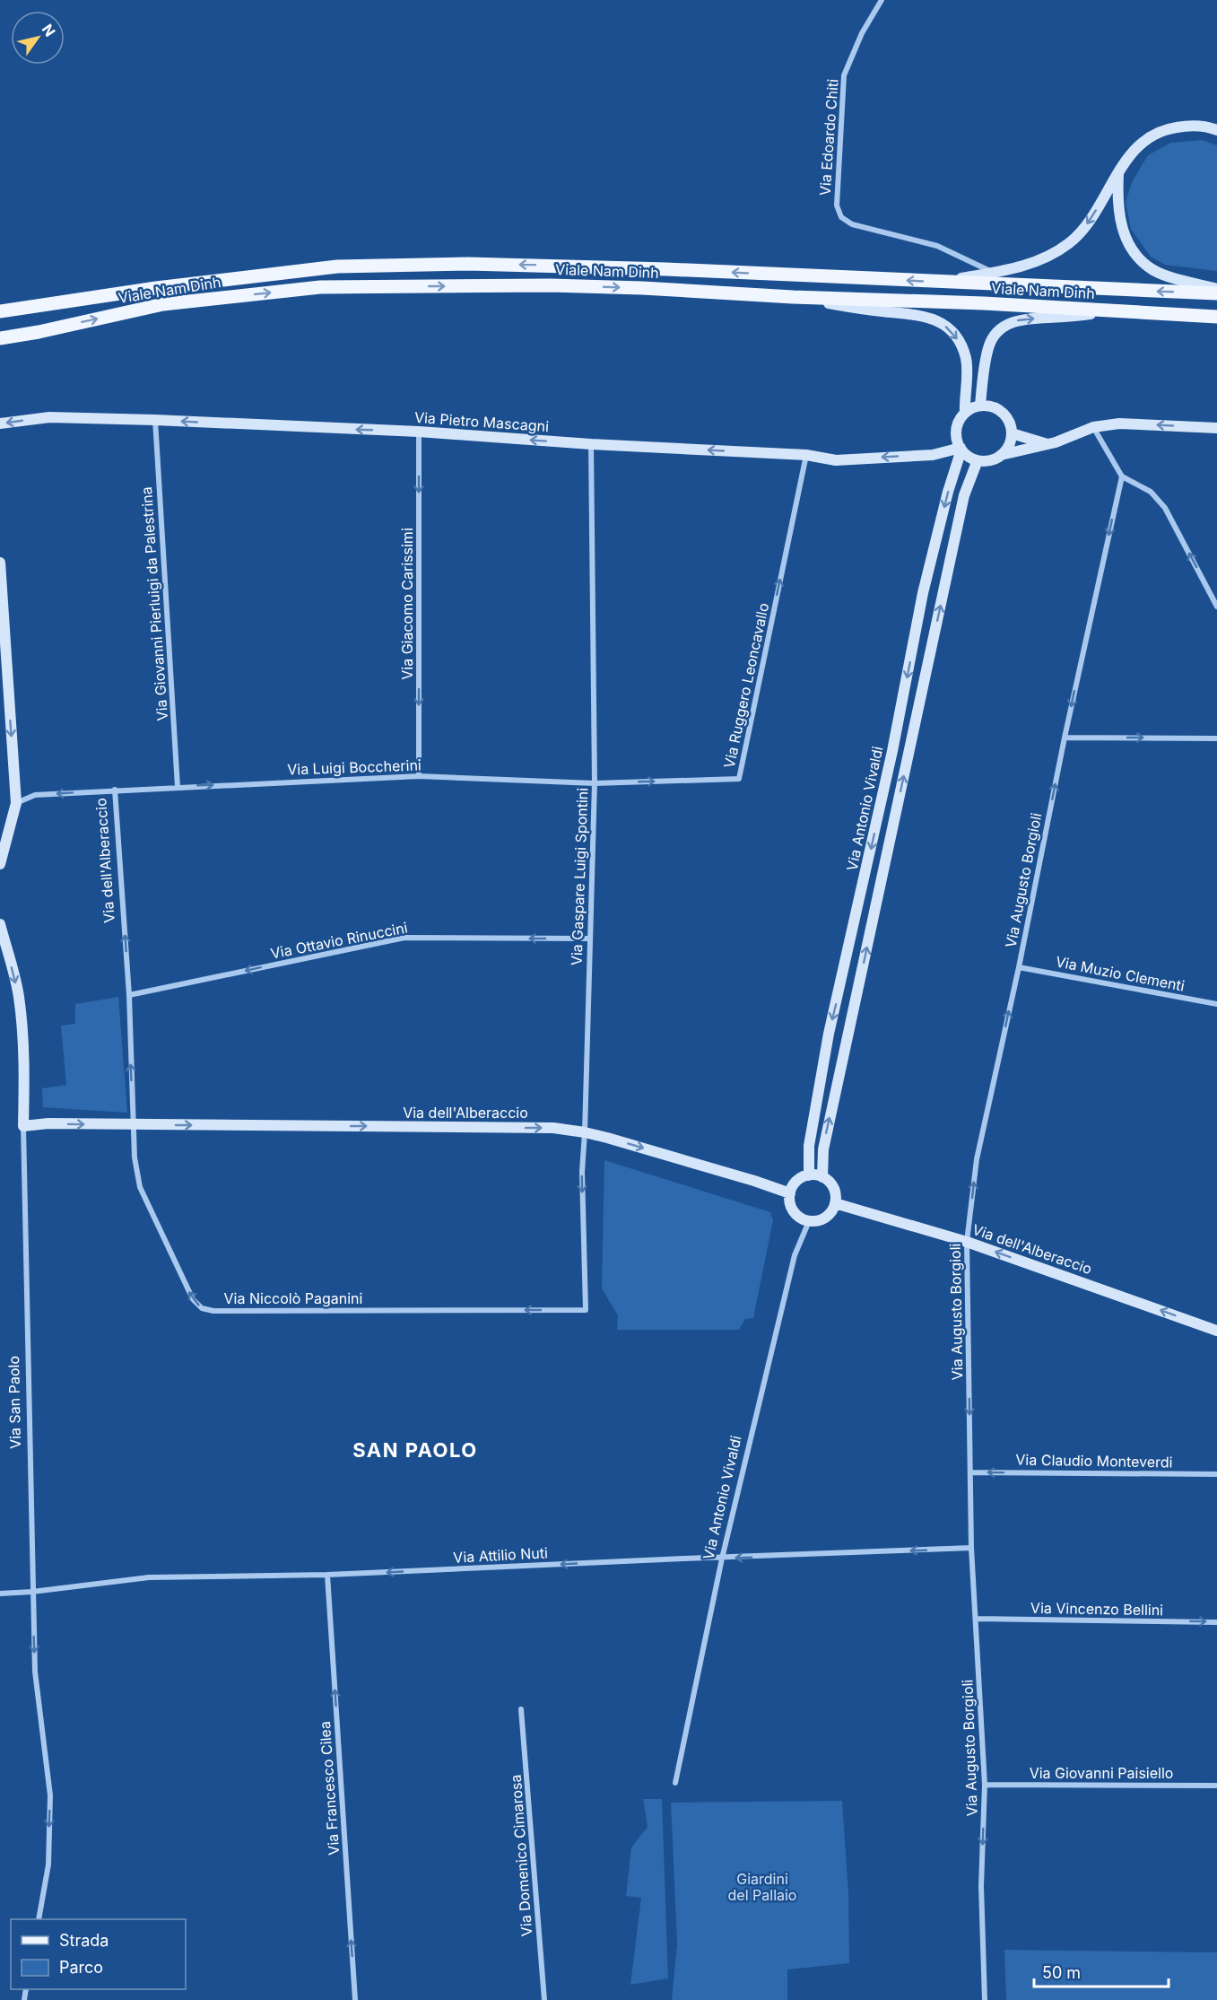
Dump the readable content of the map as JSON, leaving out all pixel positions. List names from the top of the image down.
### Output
{
  "streets": {
    "main road": ["Viale Nam Dinh"],
    "street": [
      "Via Edoardo Chiti",
      "Via Pietro Mascagni",
      "Via Giovanni Pierluigi da Palestrina",
      "Via Giacomo Carissimi",
      "Via Ruggero Leoncavallo",
      "Via Luigi Boccherini",
      "Via Antonio Vivaldi",
      "Via dell'Alberaccio",
      "Via Gaspare Luigi Spontini",
      "Via Augusto Borgioli",
      "Via Ottavio Rinuccini",
      "Via Muzio Clementi",
      "Via Niccolò Paganini",
      "Via San Paolo",
      "Via Claudio Monteverdi",
      "Via Attilio Nuti",
      "Via Vincenzo Bellini",
      "Via Giovanni Paisiello",
      "Via Francesco Cilea",
      "Via Domenico Cimarosa"
    ]
  },
  "crossings": [
    ["Via Pietro Mascagni", "Via Giovanni Pierluigi da Palestrina"],
    ["Via Pietro Mascagni", "Via Giacomo Carissimi"],
    ["Via Pietro Mascagni", "Via Ruggero Leoncavallo"],
    ["Via Pietro Mascagni", "Via Antonio Vivaldi"],
    ["Via Pietro Mascagni", "Via Gaspare Luigi Spontini"],
    ["Via Giovanni Pierluigi da Palestrina", "Via Luigi Boccherini"],
    ["Via Giacomo Carissimi", "Via Luigi Boccherini"],
    ["Via Ruggero Leoncavallo", "Via Luigi Boccherini"],
    ["Via Ruggero Leoncavallo", "Via Gaspare Luigi Spontini"],
    ["Via Luigi Boccherini", "Via dell'Alberaccio"],
    ["Via Luigi Boccherini", "Via Gaspare Luigi Spontini"],
    ["Via Antonio Vivaldi", "Via dell'Alberaccio"],
    ["Via Antonio Vivaldi", "Via Attilio Nuti"],
    ["Via dell'Alberaccio", "Via Gaspare Luigi Spontini"],
    ["Via dell'Alberaccio", "Via Augusto Borgioli"],
    ["Via dell'Alberaccio", "Via Ottavio Rinuccini"],
    ["Via dell'Alberaccio", "Via Niccolò Paganini"],
    ["Via dell'Alberaccio", "Via San Paolo"],
    ["Via Gaspare Luigi Spontini", "Via Ottavio Rinuccini"],
    ["Via Gaspare Luigi Spontini", "Via Niccolò Paganini"],
    ["Via Augusto Borgioli", "Via Muzio Clementi"],
    ["Via Augusto Borgioli", "Via Claudio Monteverdi"],
    ["Via Augusto Borgioli", "Via Attilio Nuti"],
    ["Via Augusto Borgioli", "Via Vincenzo Bellini"],
    ["Via Augusto Borgioli", "Via Giovanni Paisiello"],
    ["Via San Paolo", "Via Attilio Nuti"],
    ["Via Attilio Nuti", "Via Francesco Cilea"]
  ],
  "one_way": [
    "Via Pietro Mascagni",
    "Via Giacomo Carissimi",
    "Via Ruggero Leoncavallo",
    "Via Luigi Boccherini",
    "Via Ottavio Rinuccini",
    "Via Niccolò Paganini",
    "Via San Paolo",
    "Via Claudio Monteverdi",
    "Via Attilio Nuti",
    "Via Vincenzo Bellini",
    "Via Francesco Cilea"
  ],
  "districts": ["SAN PAOLO"],
  "parks": ["Giardini del Pallaio"],
  "legend": ["Strada", "Parco"],
  "scale_bar": "50 m",
  "north": "top right"
}
